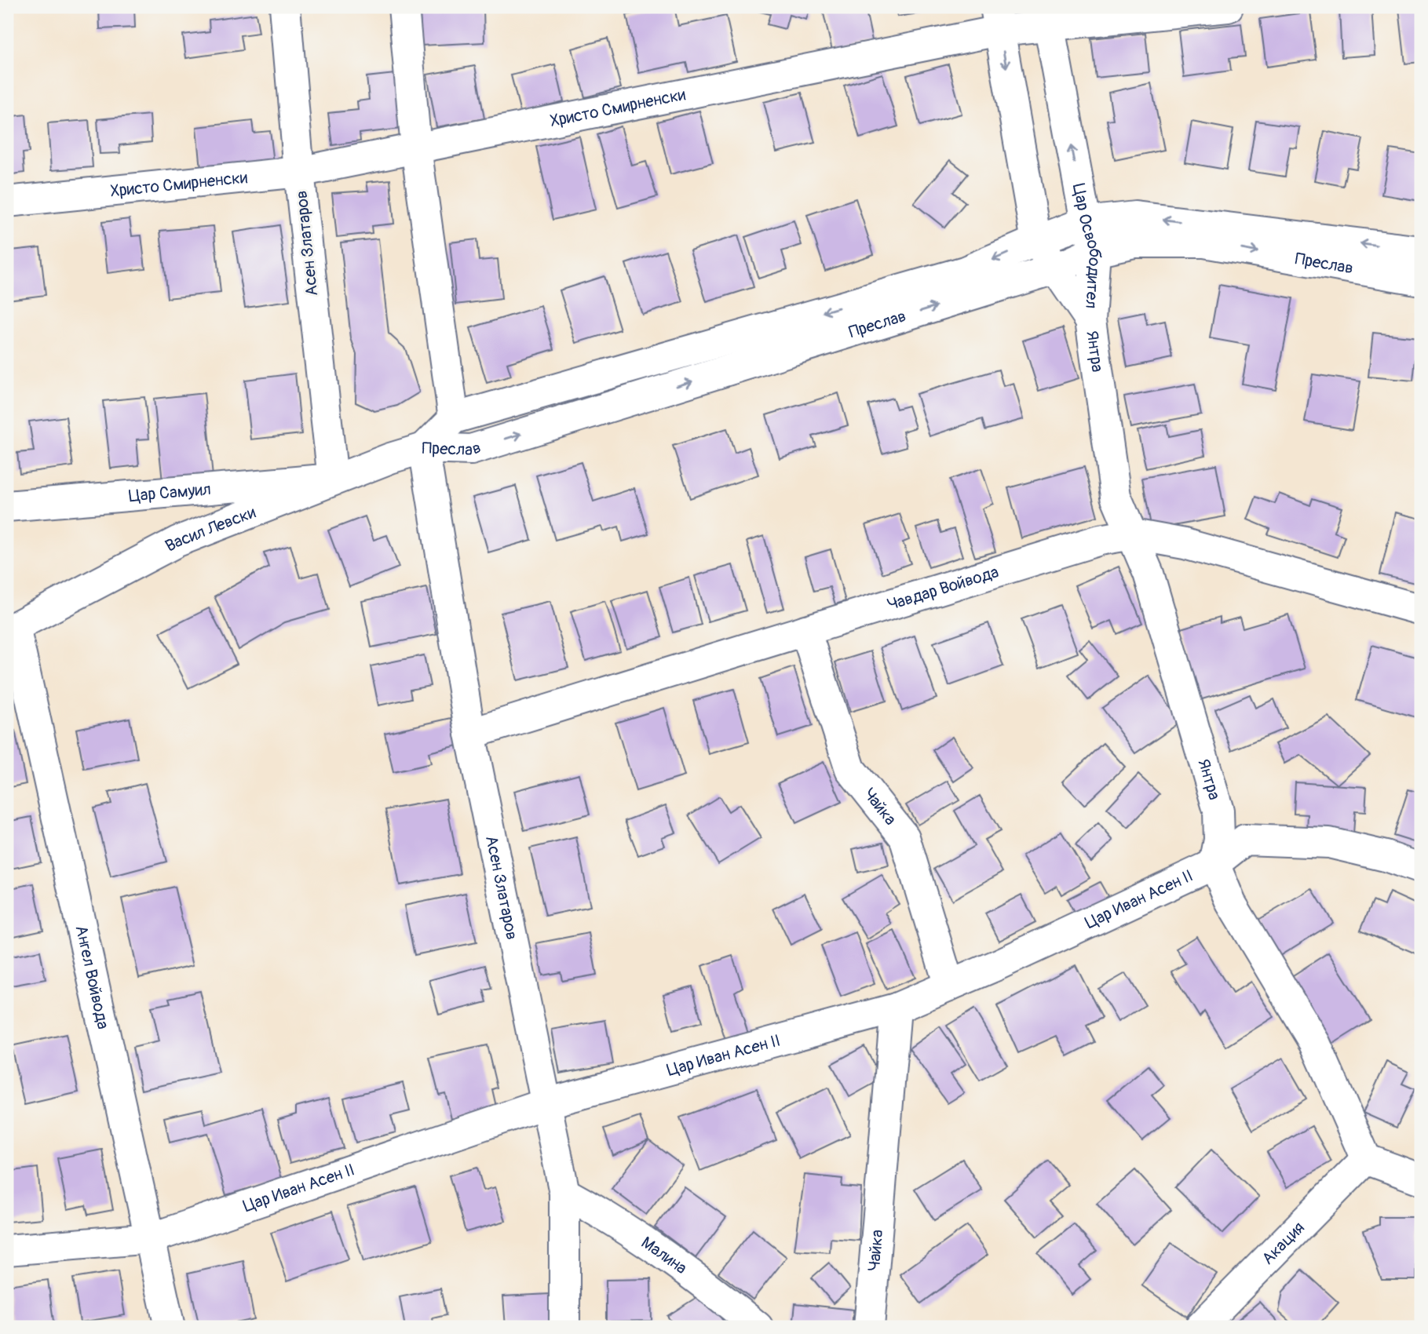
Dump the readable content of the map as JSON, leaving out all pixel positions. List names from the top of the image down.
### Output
{
  "streets": {
    "street": [
      "Христо Смирненски",
      "Асен Златаров",
      "Цар Освободител",
      "Преслав",
      "Янтра",
      "Цар Самуил",
      "Васил Левски",
      "Чавдар Войвода",
      "Чайка",
      "Цар Иван Асен II",
      "Ангел Войвода",
      "Акация",
      "Малина"
    ]
  },
  "crossings": [
    ["Христо Смирненски", "Асен Златаров"],
    ["Христо Смирненски", "Цар Освободител"],
    ["Асен Златаров", "Преслав"],
    ["Асен Златаров", "Цар Самуил"],
    ["Асен Златаров", "Васил Левски"],
    ["Асен Златаров", "Чавдар Войвода"],
    ["Асен Златаров", "Цар Иван Асен II"],
    ["Асен Златаров", "Малина"],
    ["Цар Освободител", "Преслав"],
    ["Цар Освободител", "Янтра"],
    ["Преслав", "Васил Левски"],
    ["Янтра", "Чавдар Войвода"],
    ["Янтра", "Цар Иван Асен II"],
    ["Цар Самуил", "Васил Левски"],
    ["Васил Левски", "Ангел Войвода"],
    ["Чавдар Войвода", "Чайка"],
    ["Чайка", "Цар Иван Асен II"],
    ["Цар Иван Асен II", "Ангел Войвода"]
  ]
}
